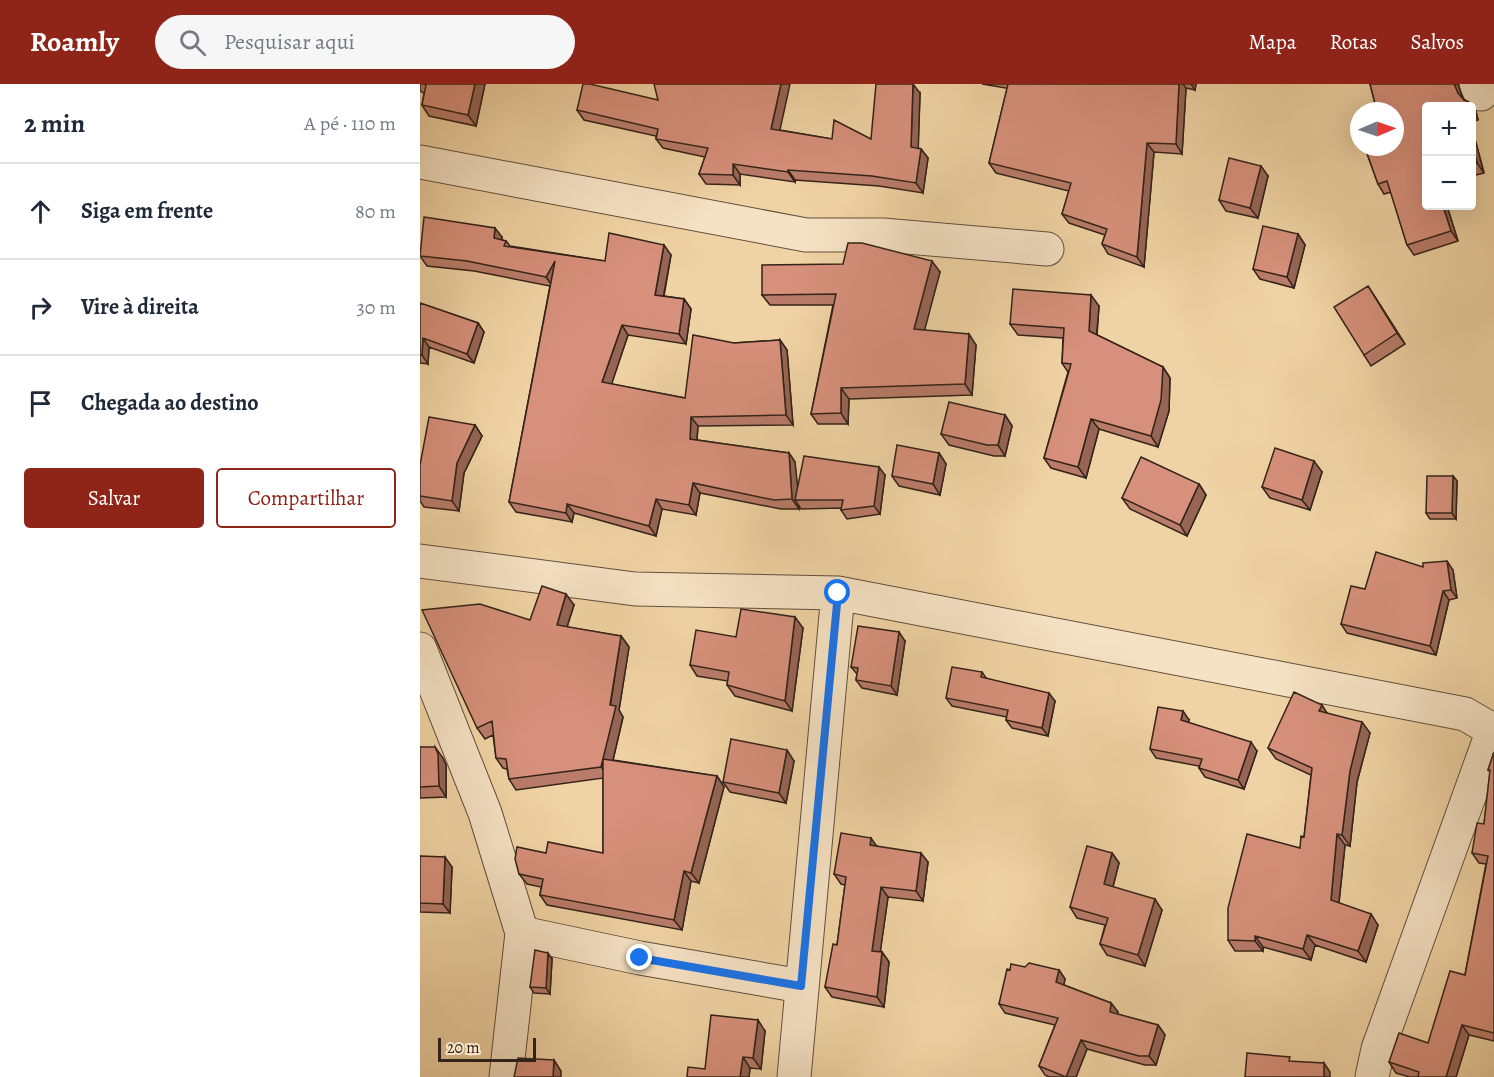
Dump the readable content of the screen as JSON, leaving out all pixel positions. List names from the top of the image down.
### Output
{
  "scale_bar": "20 m",
  "north": "right",
  "page": {
    "header": "Roamly",
    "search": "Pesquisar aqui",
    "nav": ["Mapa", "Rotas", "Salvos"],
    "heading": ["2 min", "A pé · 110 m"],
    "map_buttons": ["+", "−"],
    "list": [
      ["Siga em frente", "80 m"],
      ["Vire à direita", "30 m"],
      "Chegada ao destino"
    ],
    "buttons": ["Salvar", "Compartilhar"],
    "scale": "20 m"
  }
}
